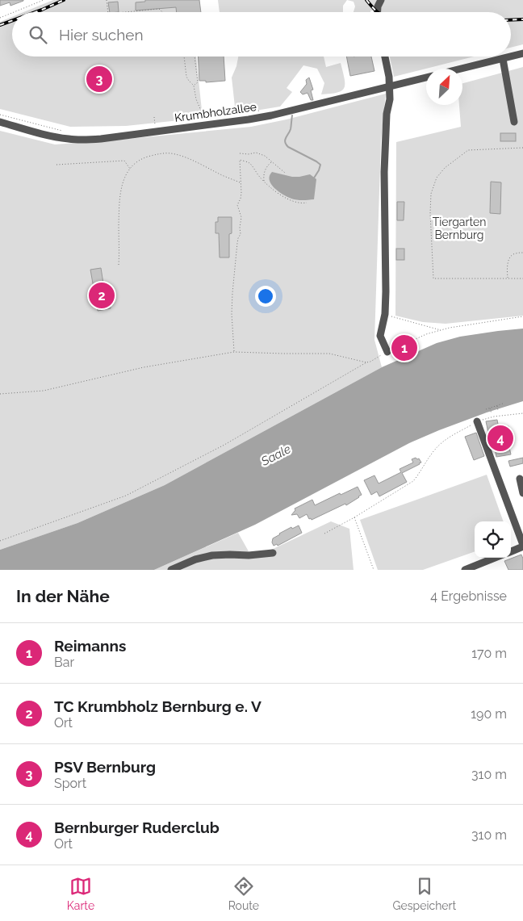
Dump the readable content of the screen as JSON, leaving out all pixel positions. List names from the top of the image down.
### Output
{
  "streets": {
    "street": ["Krumbholzallee"]
  },
  "water": ["Saale"],
  "parks": ["Tiergarten Bernburg"],
  "north": "top right",
  "page": {
    "search": "Hier suchen",
    "pins": [
      "3",
      "2",
      "1",
      "4"
    ],
    "heading": ["In der Nähe", "4 Ergebnisse"],
    "list": [
      {
        "mark": "1",
        "name": "Reimanns",
        "note": "Bar",
        "value": "170 m"
      },
      {
        "mark": "2",
        "name": "TC Krumbholz Bernburg e. V",
        "note": "Ort",
        "value": "190 m"
      },
      {
        "mark": "3",
        "name": "PSV Bernburg",
        "note": "Sport",
        "value": "310 m"
      },
      {
        "mark": "4",
        "name": "Bernburger Ruderclub",
        "note": "Ort",
        "value": "310 m"
      }
    ],
    "nav": ["Karte", "Route", "Gespeichert"]
  }
}
